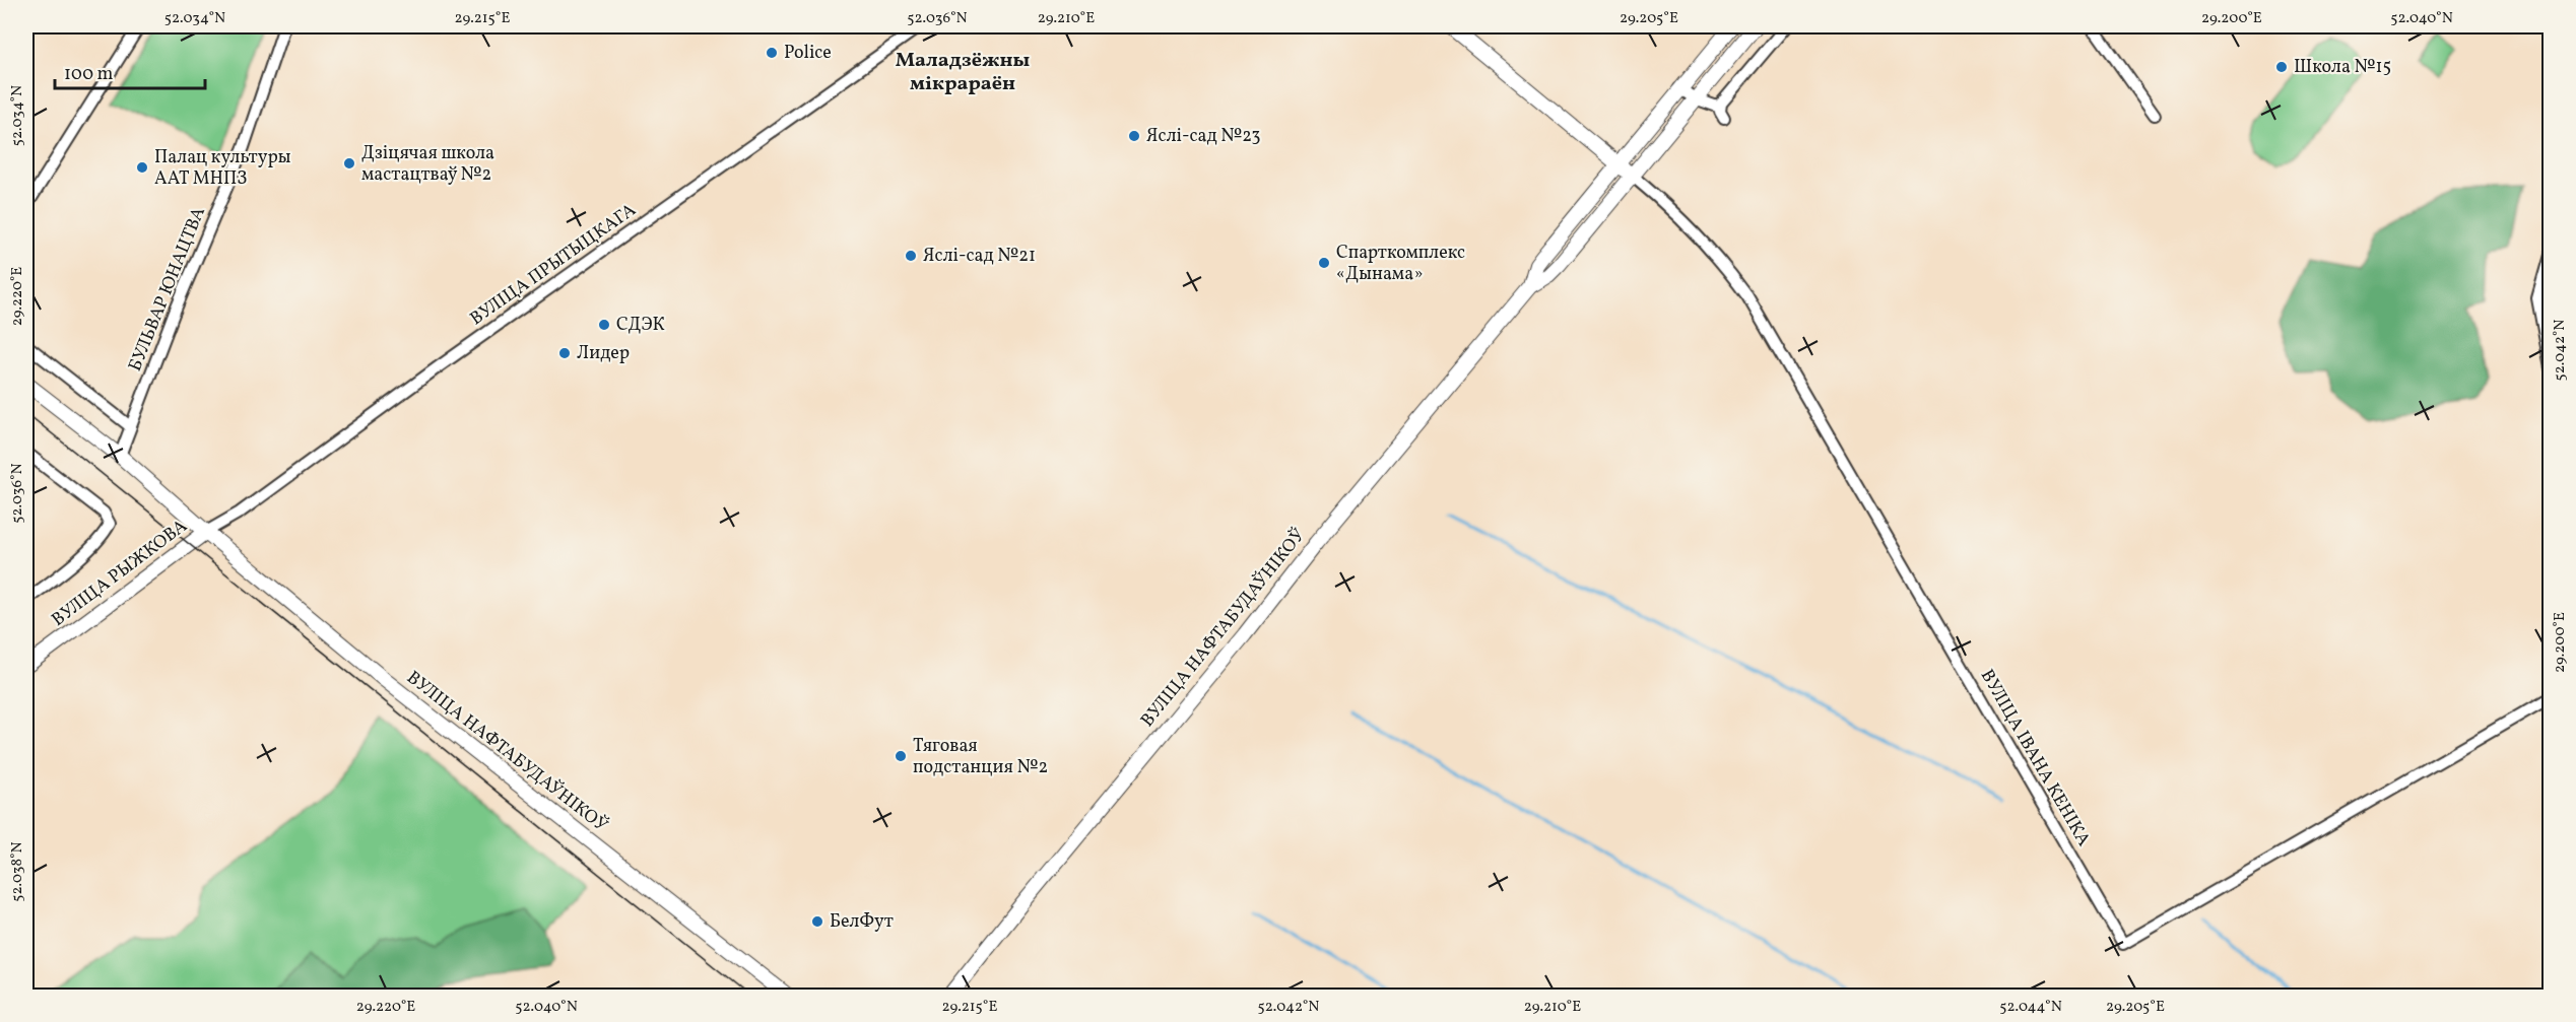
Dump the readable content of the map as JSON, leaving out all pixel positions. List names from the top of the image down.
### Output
{
  "streets": {
    "main road": ["ВУЛІЦА РЫЖКОВА", "ВУЛІЦА НАФТАБУДАЎНІКОЎ"],
    "street": ["ВУЛІЦА ПРЫТЫЦКАГА", "БУЛЬВАР ЮНАЦТВА", "ВУЛІЦА ІВАНА КЕНІКА"]
  },
  "crossings": [
    ["ВУЛІЦА ПРЫТЫЦКАГА", "ВУЛІЦА РЫЖКОВА"],
    ["ВУЛІЦА ПРЫТЫЦКАГА", "ВУЛІЦА НАФТАБУДАЎНІКОЎ"],
    ["БУЛЬВАР ЮНАЦТВА", "ВУЛІЦА НАФТАБУДАЎНІКОЎ"],
    ["ВУЛІЦА РЫЖКОВА", "ВУЛІЦА НАФТАБУДАЎНІКОЎ"],
    ["ВУЛІЦА НАФТАБУДАЎНІКОЎ", "ВУЛІЦА ІВАНА КЕНІКА"]
  ],
  "districts": ["Маладзёжны мікрараён"],
  "places": [
    "Police",
    "Школа №15",
    "Яслі-сад №23",
    "Дзіцячая школа мастацтваў №2",
    "Палац культуры ААТ МНПЗ",
    "Яслі-сад №21",
    "Спарткомплекс «Дынама»",
    "СДЭК",
    "Лидер",
    "Тяговая подстанция №2",
    "БелФут"
  ],
  "scale_bar": "100 m",
  "coordinates": [
    "52.034°N",
    "29.215°E",
    "52.036°N",
    "29.210°E",
    "29.205°E",
    "29.200°E",
    "52.040°N",
    "29.220°E",
    "52.042°N",
    "52.038°N",
    "52.044°N"
  ]
}
